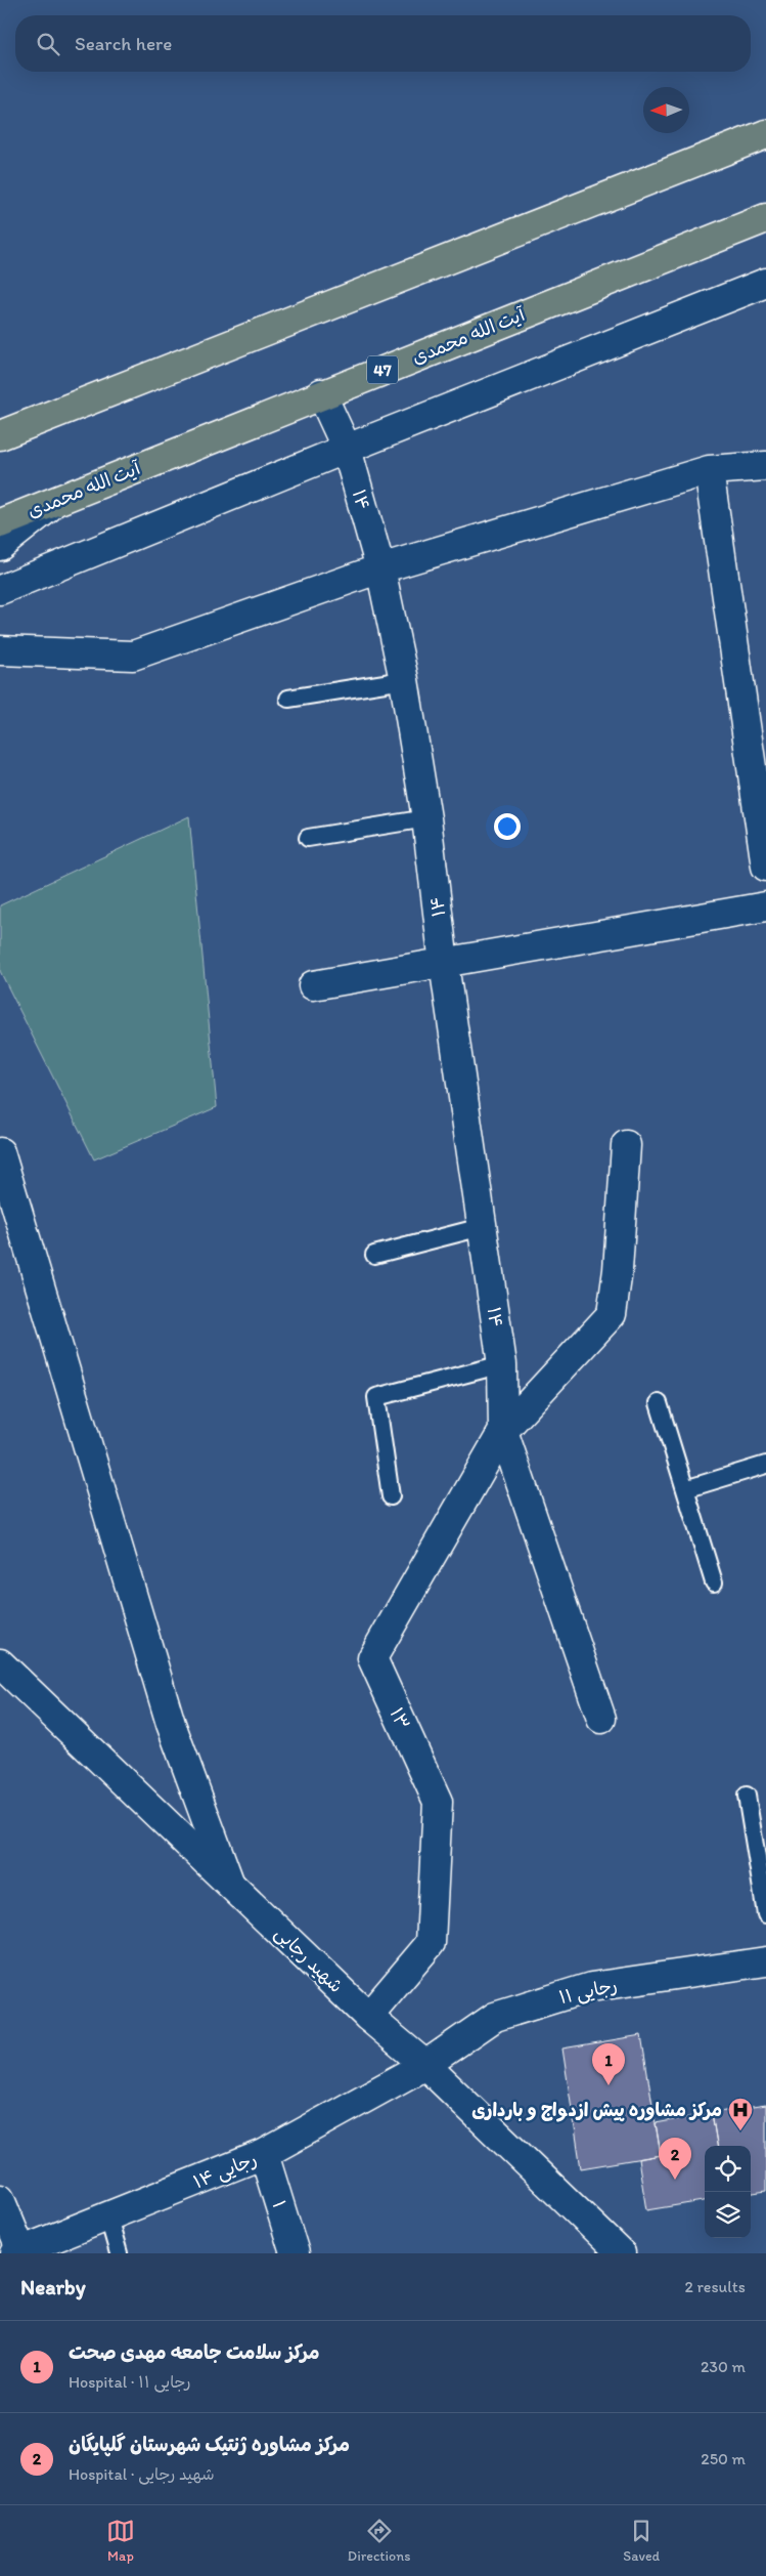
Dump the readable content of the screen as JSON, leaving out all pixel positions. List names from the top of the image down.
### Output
{
  "streets": {
    "highway": ["آیت الله محمدی", "47"],
    "street": [
      "۱۴",
      "۱۳",
      "شهید رجایی",
      "رجایی ۱۱",
      "رجایی ۱۴",
      "۱"
    ]
  },
  "crossings": [
    ["آیت الله محمدی", "۱۴"],
    ["۱۴", "۱۳"],
    ["۱۳", "شهید رجایی"],
    ["شهید رجایی", "رجایی ۱۱"],
    ["شهید رجایی", "رجایی ۱۴"],
    ["رجایی ۱۱", "رجایی ۱۴"],
    ["رجایی ۱۴", "۱"]
  ],
  "places": {
    "hospital": ["مرکز مشاوره پیش ازدواج و بارداری"]
  },
  "north": "left",
  "page": {
    "search": "Search here",
    "pins": ["1", "2"],
    "heading": ["Nearby", "2 results"],
    "list": [
      {
        "mark": "1",
        "name": "مرکز سلامت جامعه مهدی صحت",
        "note": "Hospital · رجایی ۱۱",
        "value": "230 m"
      },
      {
        "mark": "2",
        "name": "مرکز مشاوره ژنتیک شهرستان گلپایگان",
        "note": "Hospital · شهید رجایی",
        "value": "250 m"
      }
    ],
    "nav": ["Map", "Directions", "Saved"]
  }
}
